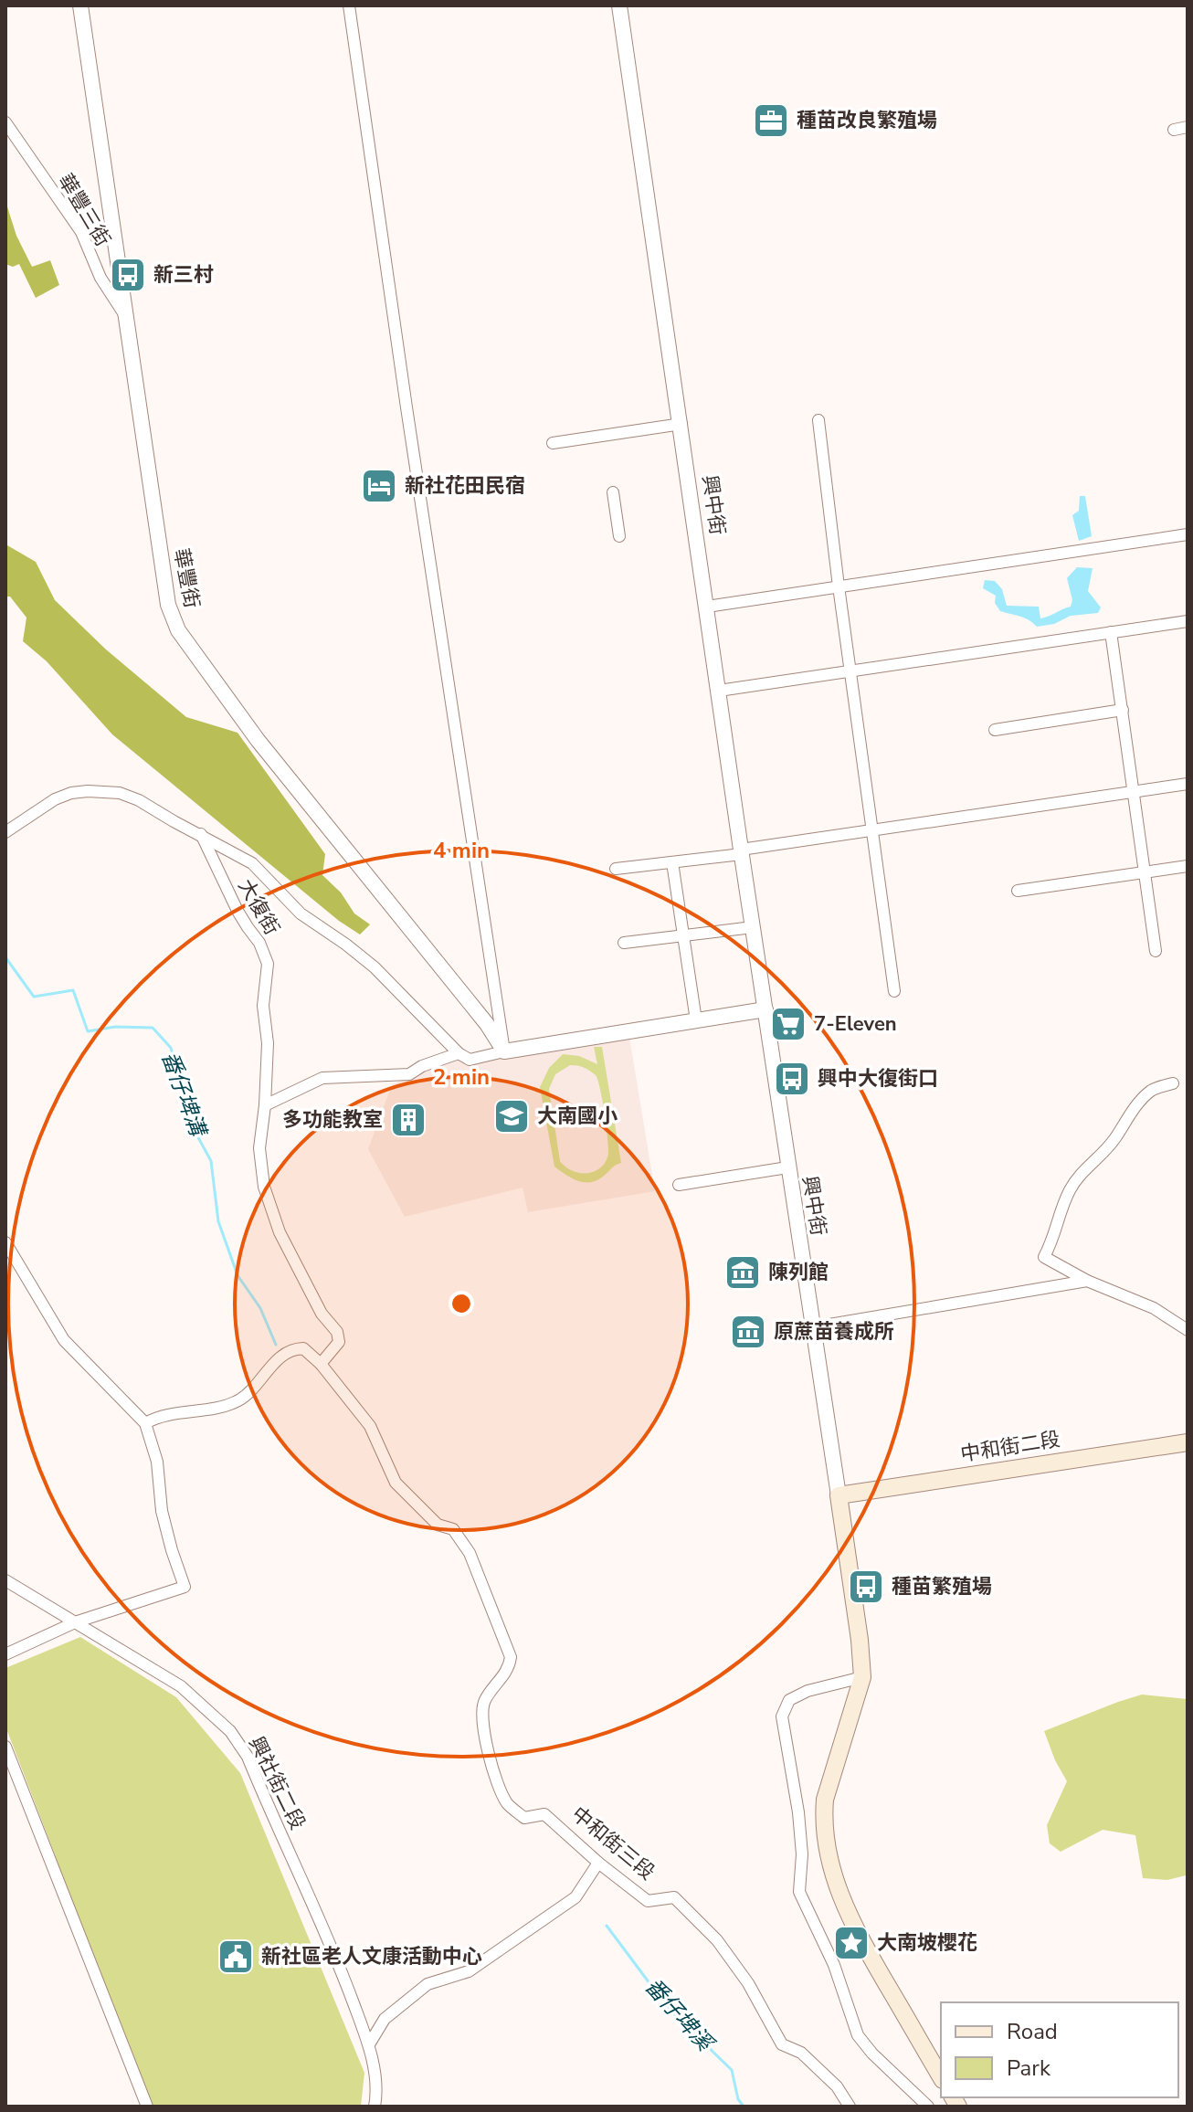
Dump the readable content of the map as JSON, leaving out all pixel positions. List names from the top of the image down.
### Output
{
  "streets": {
    "main road": ["中和街二段"],
    "street": [
      "華豐三街",
      "興中街",
      "華豐街",
      "大復街",
      "興社街二段",
      "中和街三段"
    ]
  },
  "crossings": [
    ["華豐三街", "華豐街"],
    ["興中街", "中和街二段"],
    ["大復街", "中和街三段"]
  ],
  "water": ["番仔埤溝", "番仔埤溪"],
  "places": {
    "office": ["種苗改良繁殖場"],
    "bus stop": ["新三村", "興中大復街口", "種苗繁殖場"],
    "hotel": ["新社花田民宿"],
    "supermarket": ["7-Eleven"],
    "school or university": ["大南國小"],
    "building": ["多功能教室"],
    "museum": ["陳列館", "原蔗苗養成所"],
    "place": ["大南坡櫻花"],
    "public building": ["新社區老人文康活動中心"]
  },
  "legend": ["Road", "Park"],
  "rings": ["4 min", "2 min"]
}
